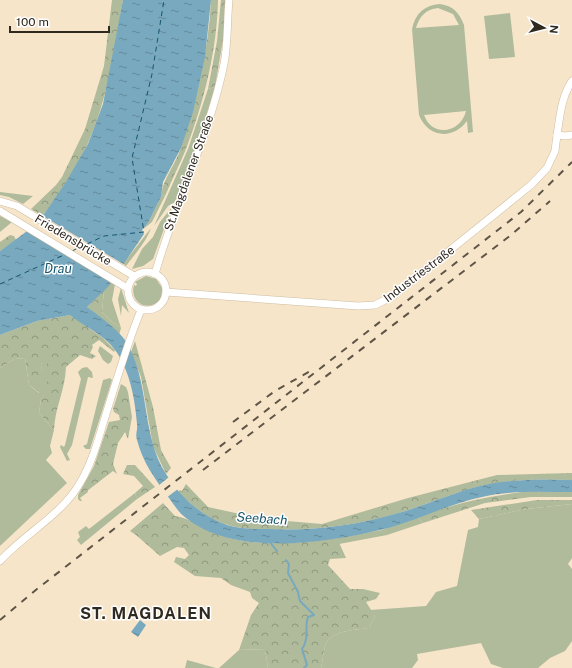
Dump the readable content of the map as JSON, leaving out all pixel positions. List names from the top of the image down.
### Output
{
  "streets": {
    "street": ["St.Magdalener Straße", "Friedensbrücke", "Industriestraße"]
  },
  "crossings": [
    ["St.Magdalener Straße", "Friedensbrücke"],
    ["St.Magdalener Straße", "Industriestraße"],
    ["Friedensbrücke", "Industriestraße"]
  ],
  "districts": ["ST. MAGDALEN"],
  "water": ["Drau", "Seebach"],
  "scale_bar": "100 m",
  "north": "right"
}
